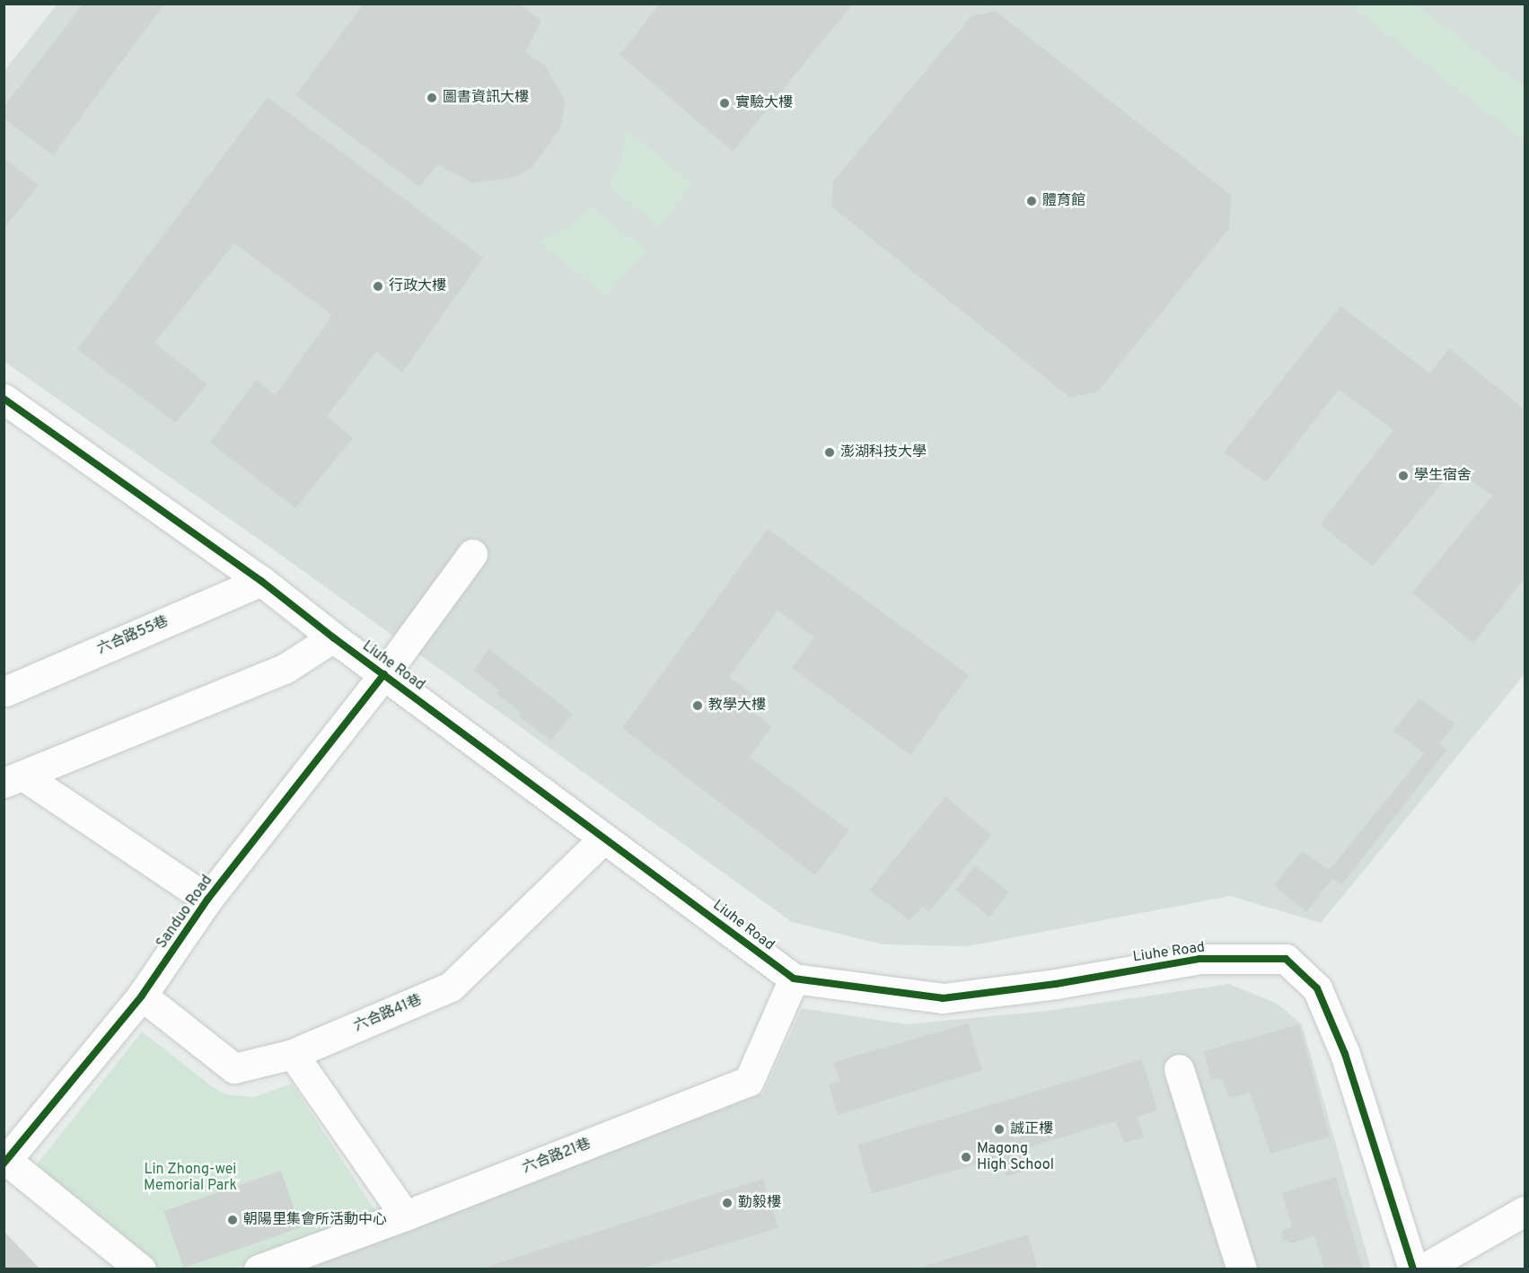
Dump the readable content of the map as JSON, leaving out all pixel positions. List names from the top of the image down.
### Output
{
  "streets": {
    "street": [
      "六合路55巷",
      "Liuhe Road",
      "Sanduo Road",
      "六合路41巷",
      "六合路21巷"
    ]
  },
  "crossings": [
    ["六合路55巷", "Liuhe Road"],
    ["Liuhe Road", "Sanduo Road"],
    ["Liuhe Road", "六合路41巷"],
    ["Liuhe Road", "六合路21巷"],
    ["Sanduo Road", "六合路41巷"]
  ],
  "parks": ["Lin Zhong-wei Memorial Park"],
  "places": [
    "圖書資訊大樓",
    "實驗大樓",
    "體育館",
    "行政大樓",
    "澎湖科技大學",
    "學生宿舍",
    "教學大樓",
    "誠正樓",
    "Magong High School",
    "勤毅樓",
    "朝陽里集會所活動中心"
  ]
}
